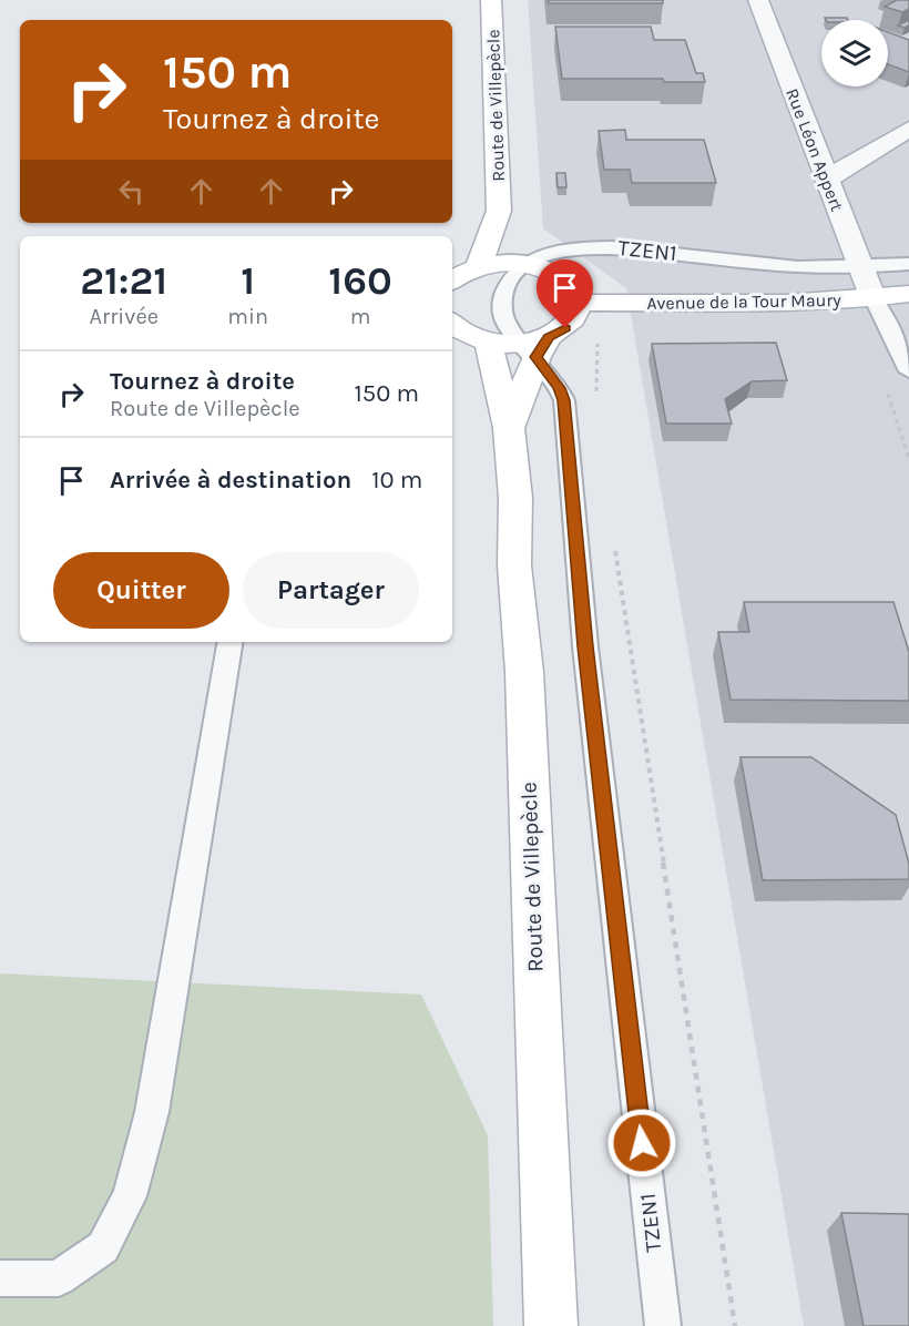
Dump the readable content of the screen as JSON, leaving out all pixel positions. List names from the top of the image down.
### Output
{
  "streets": {
    "main road": ["Route de Villepècle", "Avenue de la Tour Maury"],
    "street": ["Rue Léon Appert"],
    "lane": ["TZEN1"]
  },
  "crossings": [
    ["Route de Villepècle", "TZEN1"],
    ["Route de Villepècle", "Avenue de la Tour Maury"],
    ["Rue Léon Appert", "TZEN1"],
    ["Rue Léon Appert", "Avenue de la Tour Maury"],
    ["TZEN1", "Avenue de la Tour Maury"]
  ],
  "page": {
    "turn": ["150 m", "Tournez à droite"],
    "eta": [
      "21:21",
      "Arrivée",
      "1",
      "min",
      "160",
      "m"
    ],
    "list": [
      {
        "name": "Tournez à droite",
        "note": "Route de Villepècle",
        "value": "150 m"
      },
      {
        "name": "Arrivée à destination",
        "value": "10 m"
      }
    ],
    "buttons": ["Quitter", "Partager"]
  }
}
